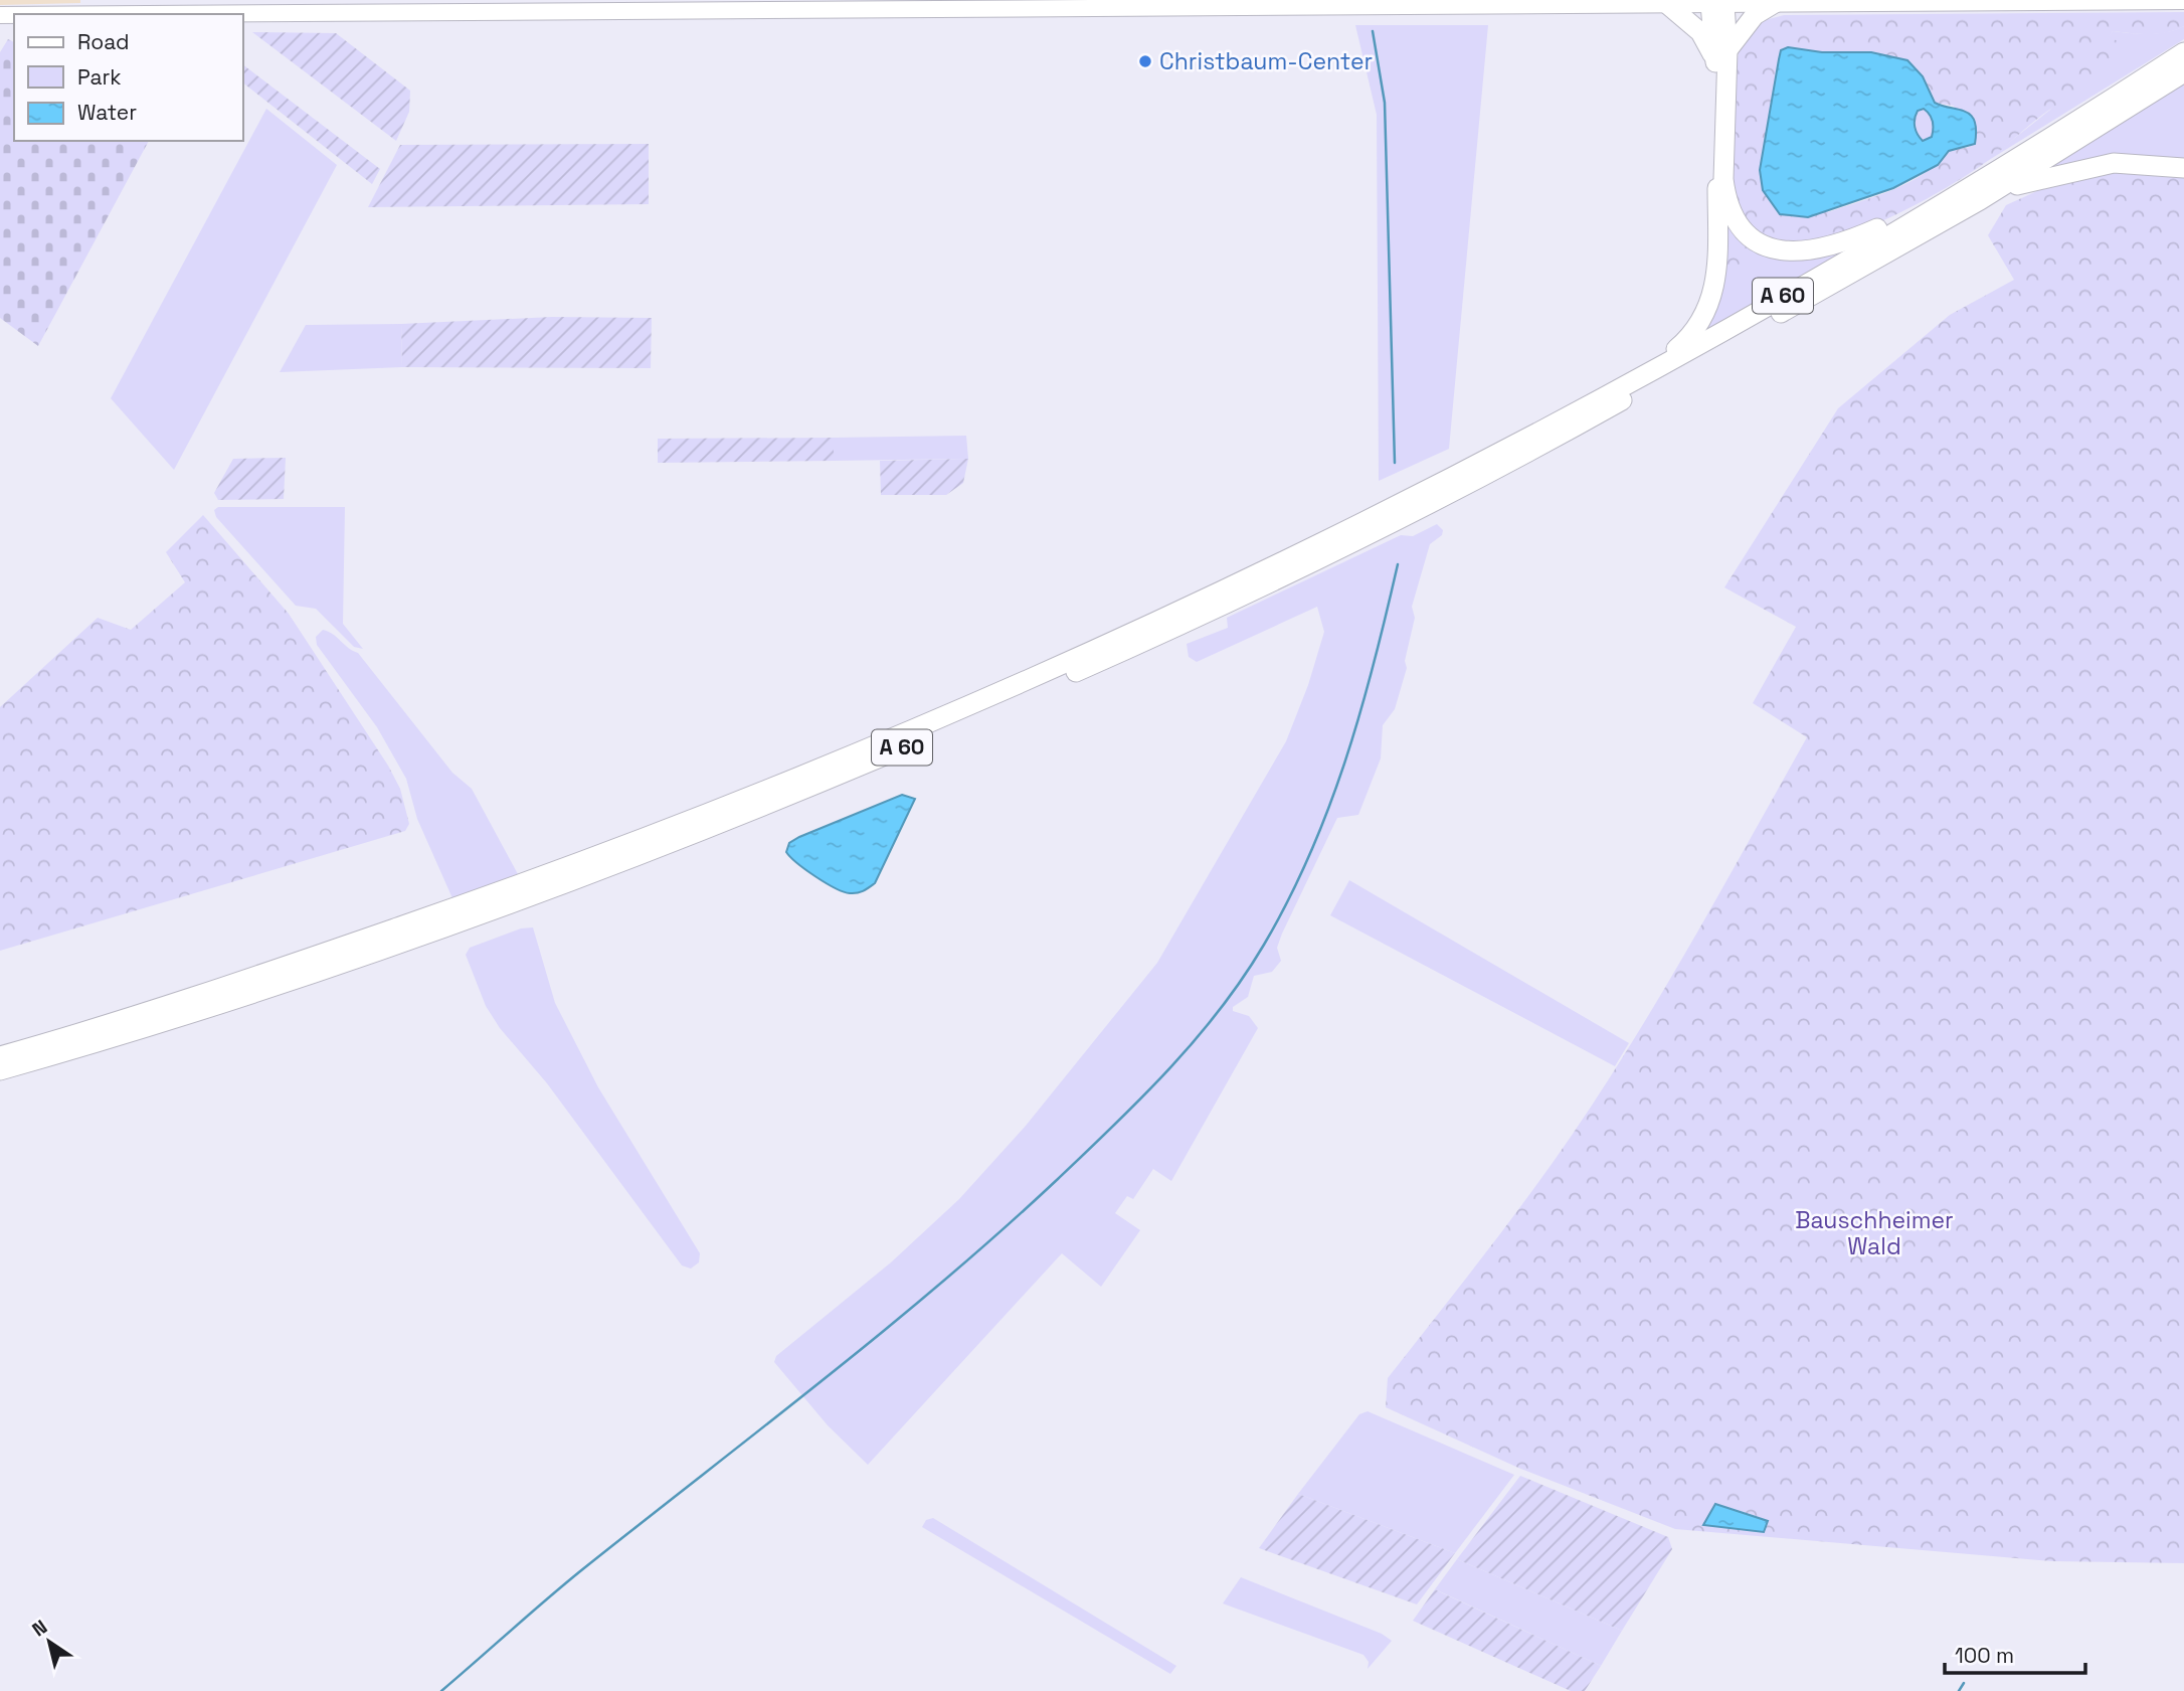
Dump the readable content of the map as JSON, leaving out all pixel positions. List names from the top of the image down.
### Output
{
  "streets": {
    "highway": ["A 60"]
  },
  "parks": ["Bauschheimer Wald"],
  "places": ["Christbaum-Center"],
  "legend": ["Road", "Park", "Water"],
  "scale_bar": "100 m",
  "north": "top left"
}
